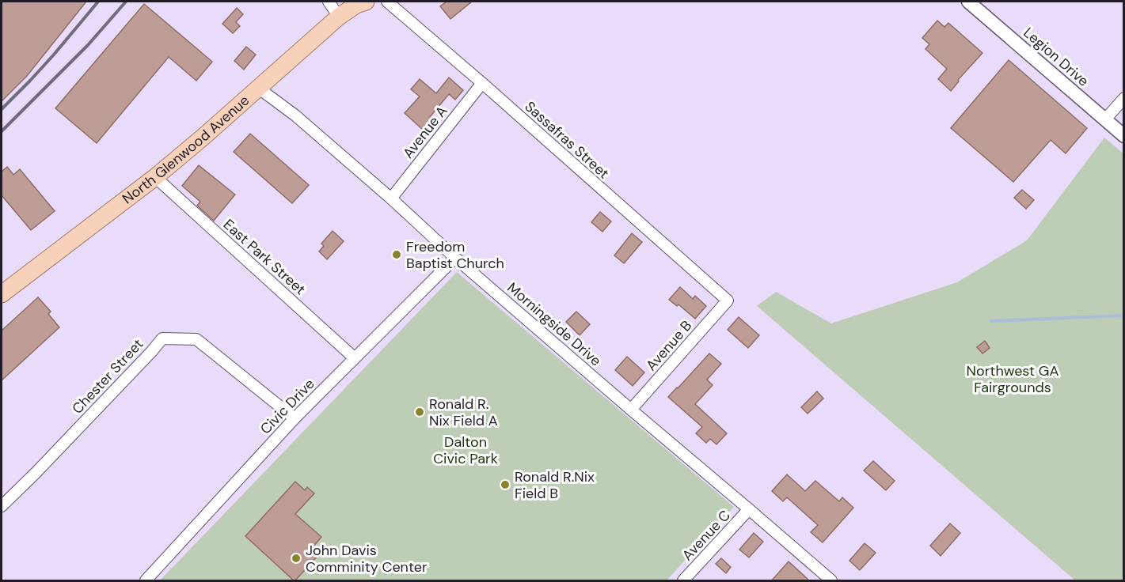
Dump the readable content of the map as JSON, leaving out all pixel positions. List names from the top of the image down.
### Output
{
  "streets": {
    "main road": ["North Glenwood Avenue"],
    "street": [
      "Legion Drive",
      "Avenue A",
      "Sassafras Street",
      "East Park Street",
      "Morningside Drive",
      "Avenue B",
      "Chester Street",
      "Civic Drive",
      "Avenue C"
    ]
  },
  "crossings": [
    ["Avenue A", "Sassafras Street"],
    ["Avenue A", "Morningside Drive"],
    ["Sassafras Street", "Avenue B"],
    ["North Glenwood Avenue", "East Park Street"],
    ["North Glenwood Avenue", "Morningside Drive"],
    ["East Park Street", "Civic Drive"],
    ["Morningside Drive", "Avenue B"],
    ["Morningside Drive", "Civic Drive"],
    ["Morningside Drive", "Avenue C"],
    ["Chester Street", "Civic Drive"]
  ],
  "parks": ["Northwest GA Fairgrounds", "Dalton Civic Park"],
  "places": [
    "Freedom Baptist Church",
    "Ronald R. Nix Field A",
    "Ronald R.Nix Field B",
    "John Davis Comminity Center"
  ]
}
